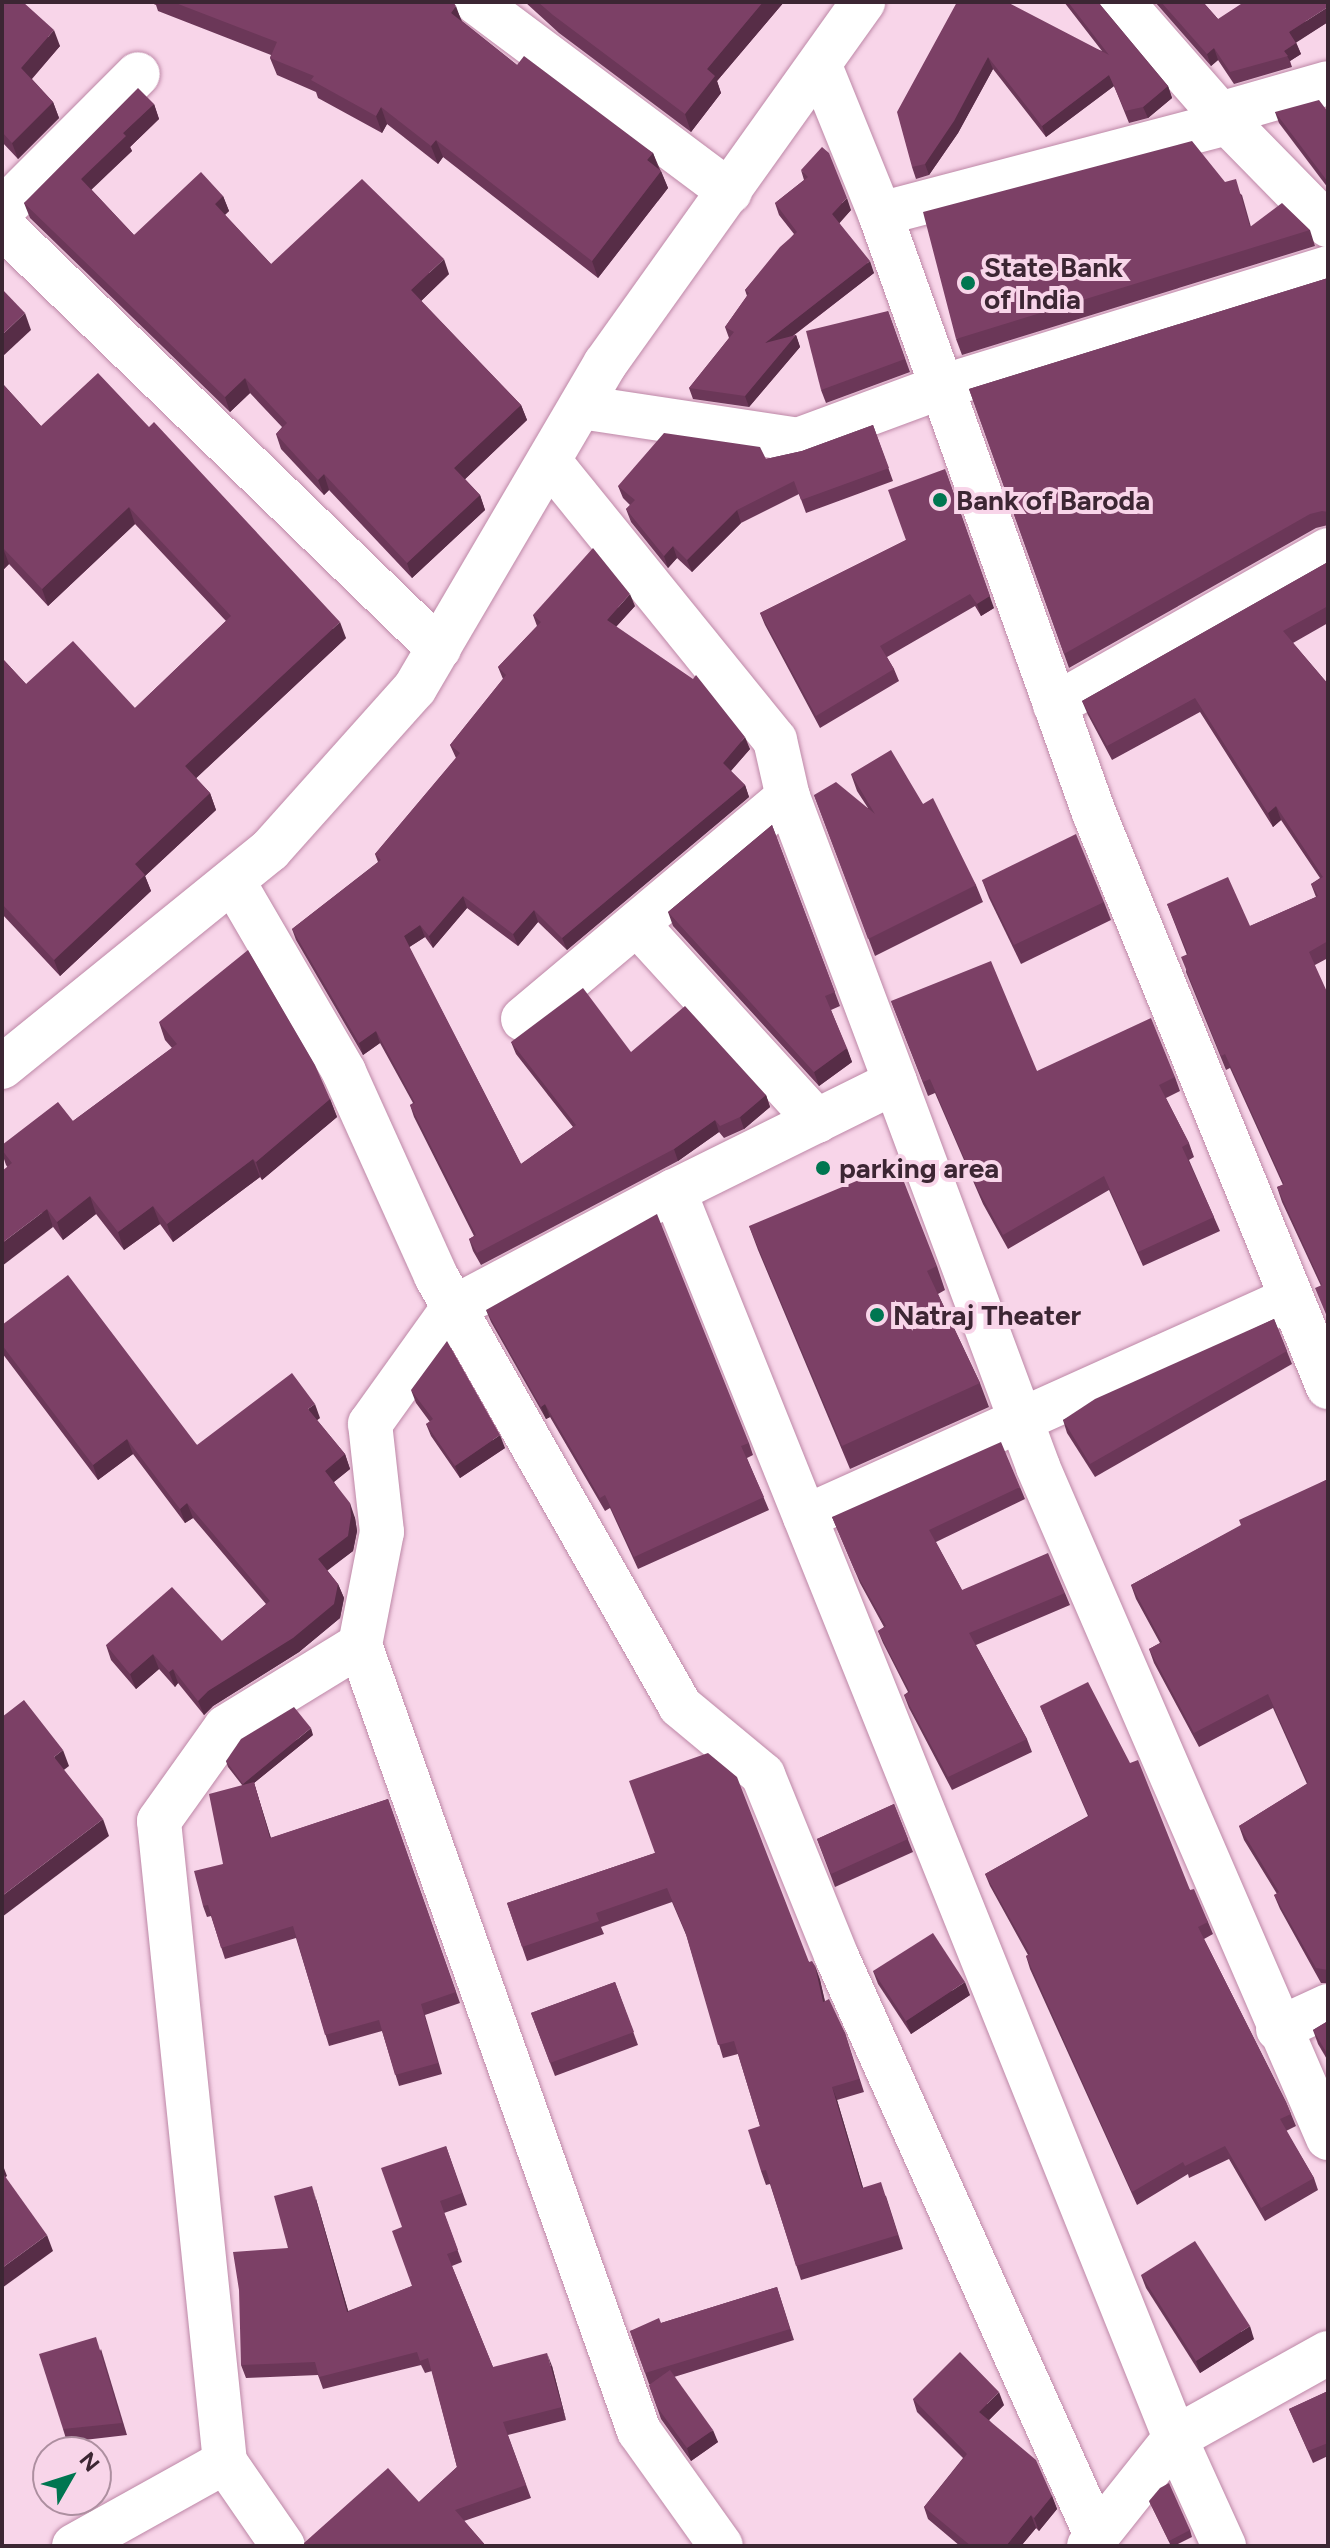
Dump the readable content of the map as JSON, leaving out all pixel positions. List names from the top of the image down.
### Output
{
  "places": [
    "State Bank of India",
    "Bank of Baroda",
    "parking area",
    "Natraj Theater"
  ],
  "north": "top right"
}
